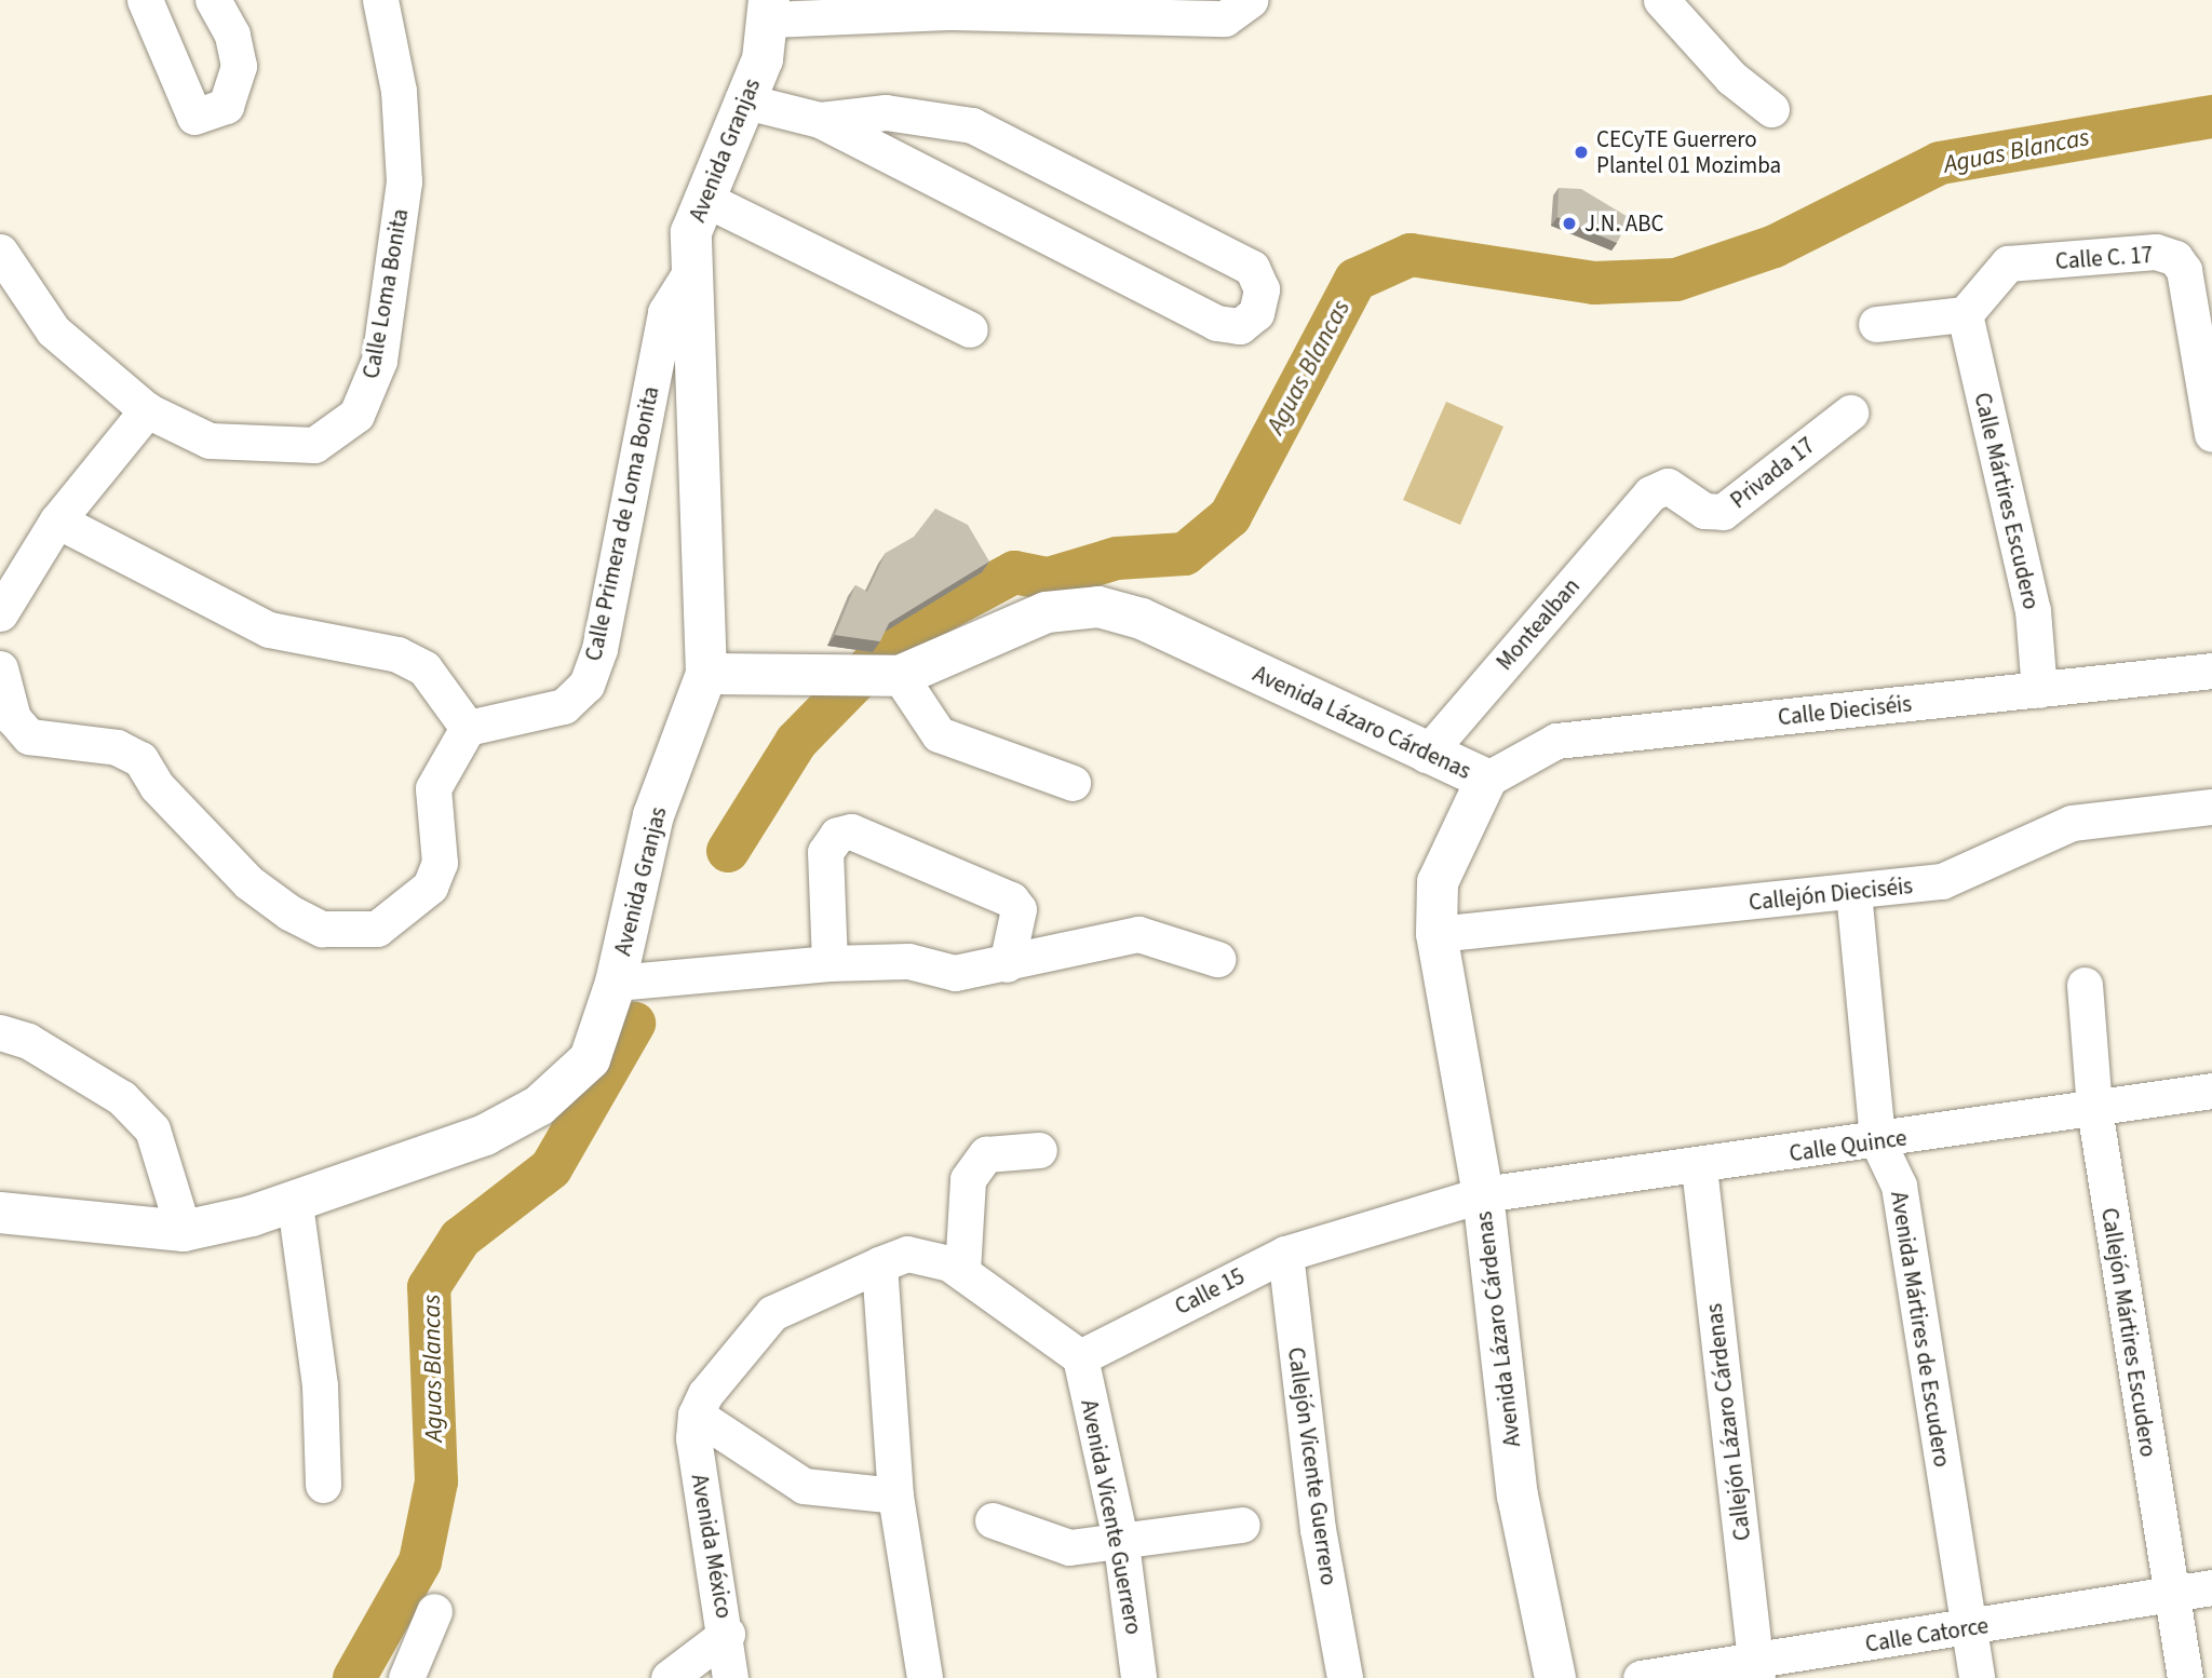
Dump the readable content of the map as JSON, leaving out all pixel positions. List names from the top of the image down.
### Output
{
  "streets": {
    "main road": ["Avenida Granjas", "Avenida Lázaro Cárdenas"],
    "street": [
      "Calle C. 17",
      "Calle Loma Bonita",
      "Privada 17",
      "Calle Mártires Escudero",
      "Calle Primera de Loma Bonita",
      "Montealban",
      "Calle Dieciséis",
      "Callejón Dieciséis",
      "Calle Quince",
      "Calle 15",
      "Avenida Mártires de Escudero",
      "Callejón Mártires Escudero",
      "Callejón Lázaro Cárdenas",
      "Callejón Vicente Guerrero",
      "Avenida Vicente Guerrero",
      "Avenida México",
      "Calle Catorce"
    ]
  },
  "crossings": [
    ["Avenida Granjas", "Calle Primera de Loma Bonita"],
    ["Avenida Granjas", "Avenida Lázaro Cárdenas"],
    ["Calle C. 17", "Calle Mártires Escudero"],
    ["Privada 17", "Montealban"],
    ["Calle Mártires Escudero", "Calle Dieciséis"],
    ["Montealban", "Avenida Lázaro Cárdenas"],
    ["Calle Dieciséis", "Avenida Lázaro Cárdenas"],
    ["Avenida Lázaro Cárdenas", "Callejón Dieciséis"],
    ["Avenida Lázaro Cárdenas", "Calle Quince"],
    ["Avenida Lázaro Cárdenas", "Calle 15"],
    ["Callejón Dieciséis", "Avenida Mártires de Escudero"],
    ["Calle Quince", "Calle 15"],
    ["Calle Quince", "Avenida Mártires de Escudero"],
    ["Calle Quince", "Callejón Mártires Escudero"],
    ["Calle Quince", "Callejón Lázaro Cárdenas"],
    ["Calle 15", "Callejón Vicente Guerrero"],
    ["Calle 15", "Avenida Vicente Guerrero"],
    ["Avenida Mártires de Escudero", "Calle Catorce"],
    ["Callejón Mártires Escudero", "Calle Catorce"],
    ["Callejón Lázaro Cárdenas", "Calle Catorce"]
  ],
  "water": ["Aguas Blancas"],
  "places": ["CECyTE Guerrero Plantel 01 Mozimba", "J.N. ABC"]
}
